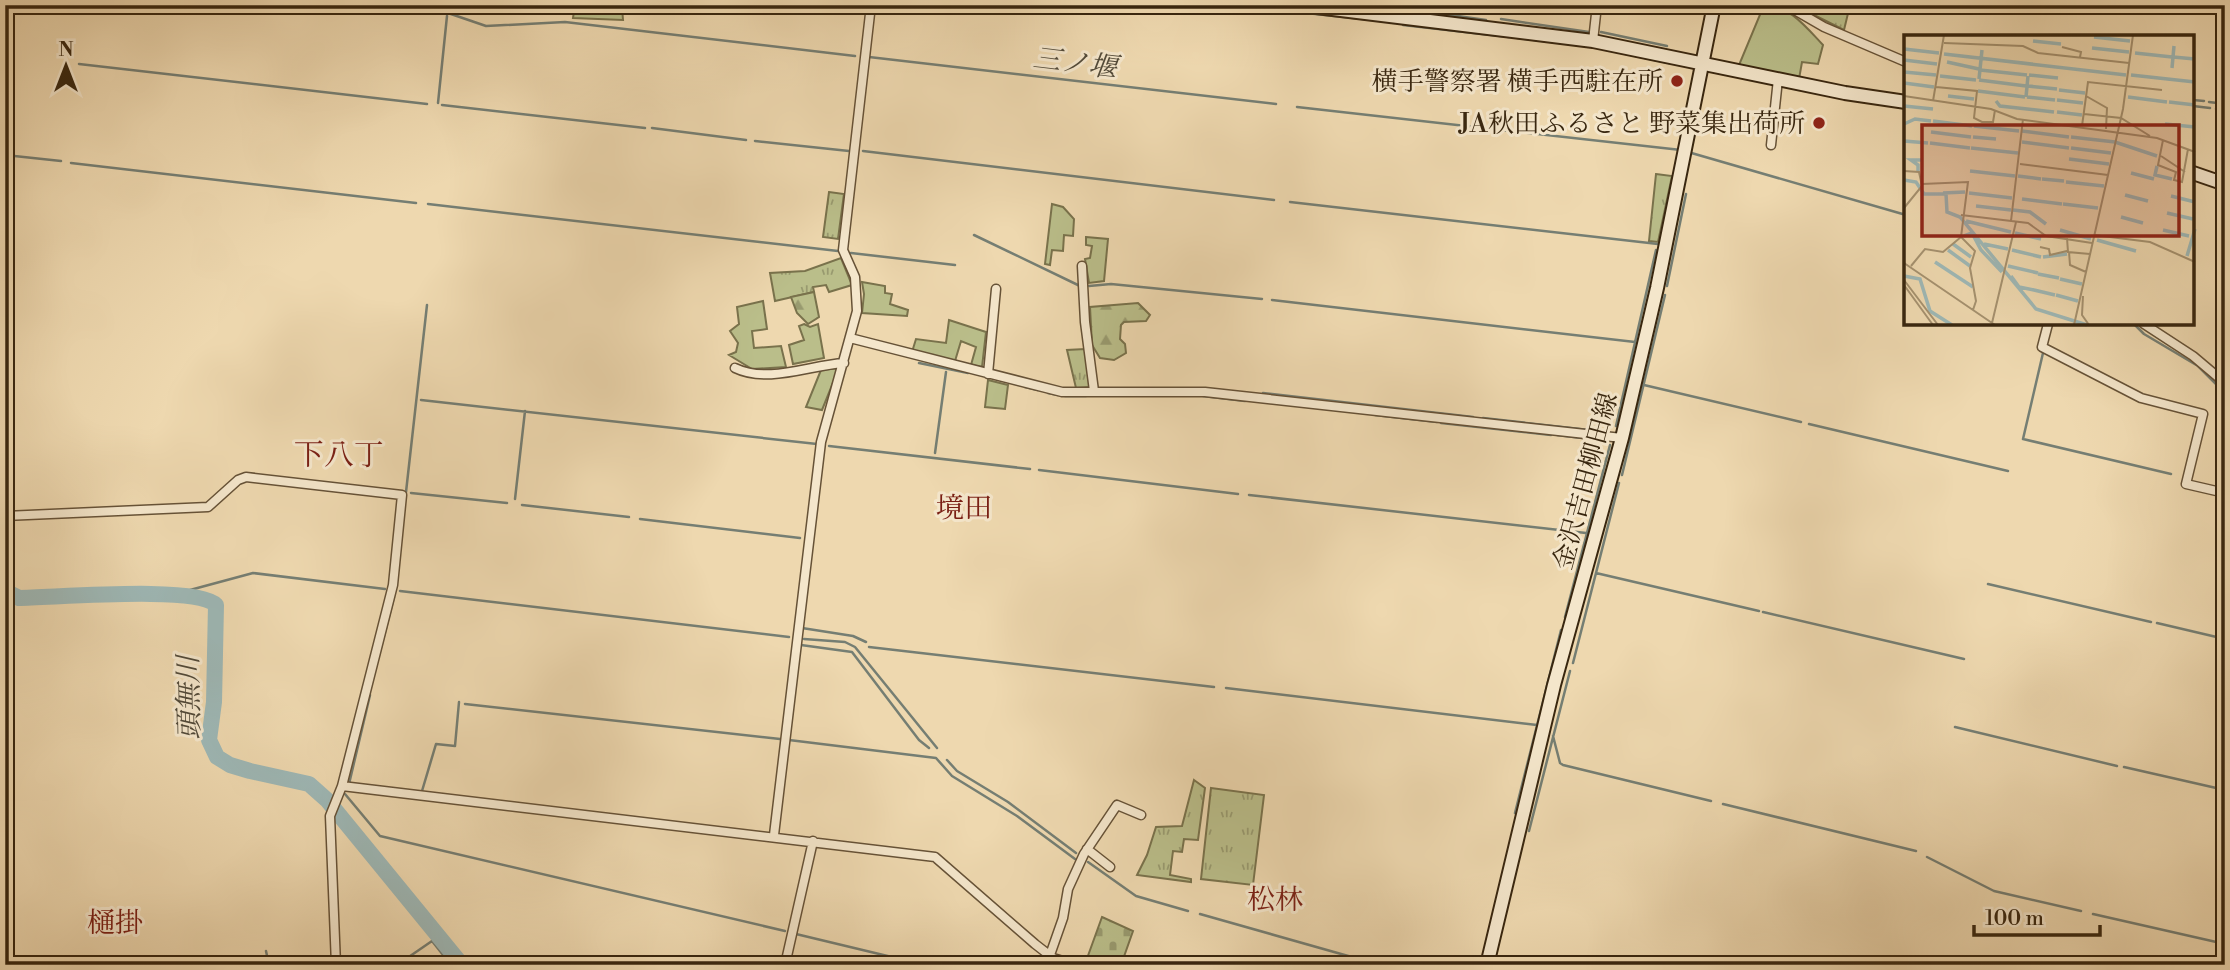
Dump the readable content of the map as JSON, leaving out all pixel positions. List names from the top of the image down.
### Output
{
  "streets": {
    "main road": ["金沢吉田柳田線"]
  },
  "districts": [
    "下八丁",
    "境田",
    "松林",
    "樋掛"
  ],
  "water": ["三ノ堰", "頭無川"],
  "places": ["横手警察署 横手西駐在所", "JA秋田ふるさと 野菜集出荷所"],
  "scale_bar": "100 m",
  "north": "top"
}
